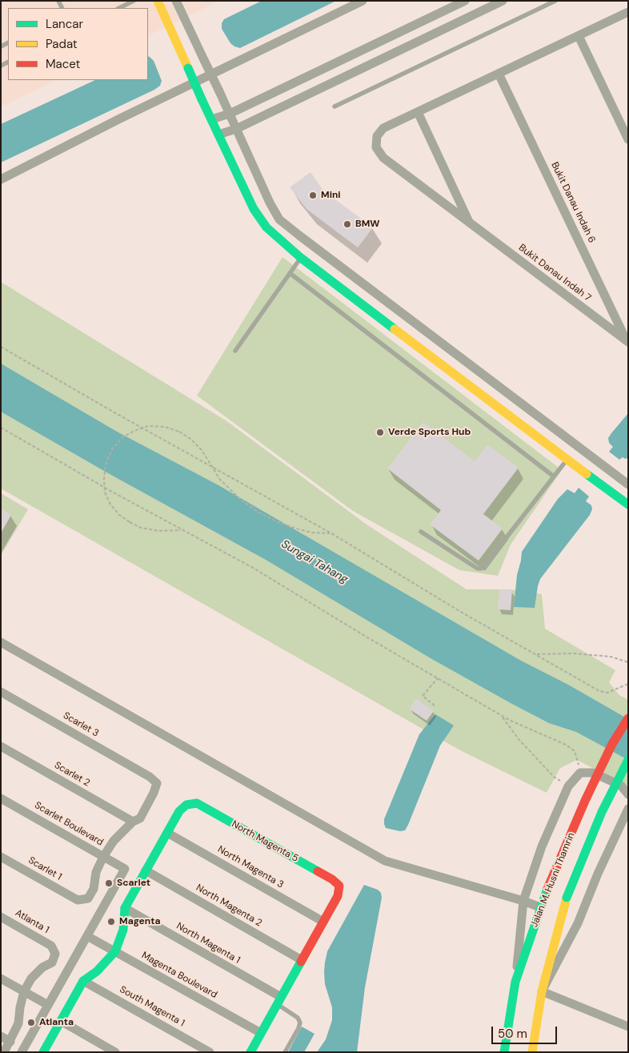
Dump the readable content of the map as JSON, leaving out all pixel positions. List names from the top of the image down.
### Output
{
  "streets": {
    "street": [
      "Bukit Danau Indah 6",
      "Bukit Danau Indah 7",
      "Scarlet 3",
      "Scarlet 2",
      "Scarlet Boulevard",
      "North Magenta 5",
      "North Magenta 3",
      "Scarlet 1",
      "Jalan M. Husni Thamrin",
      "North Magenta 2",
      "Atlanta 1",
      "North Magenta 1",
      "Magenta Boulevard",
      "South Magenta 1"
    ]
  },
  "crossings": [
    ["Bukit Danau Indah 6", "Bukit Danau Indah 7"],
    ["Scarlet 3", "Scarlet 2"],
    ["Scarlet Boulevard", "Scarlet 1"],
    ["Scarlet Boulevard", "Magenta Boulevard"],
    ["North Magenta 5", "North Magenta 3"]
  ],
  "water": ["Sungai Tahang"],
  "places": [
    "Mini",
    "BMW",
    "Verde Sports Hub",
    "Scarlet",
    "Magenta",
    "Atlanta"
  ],
  "legend": ["Lancar", "Padat", "Macet"],
  "scale_bar": "50 m"
}
